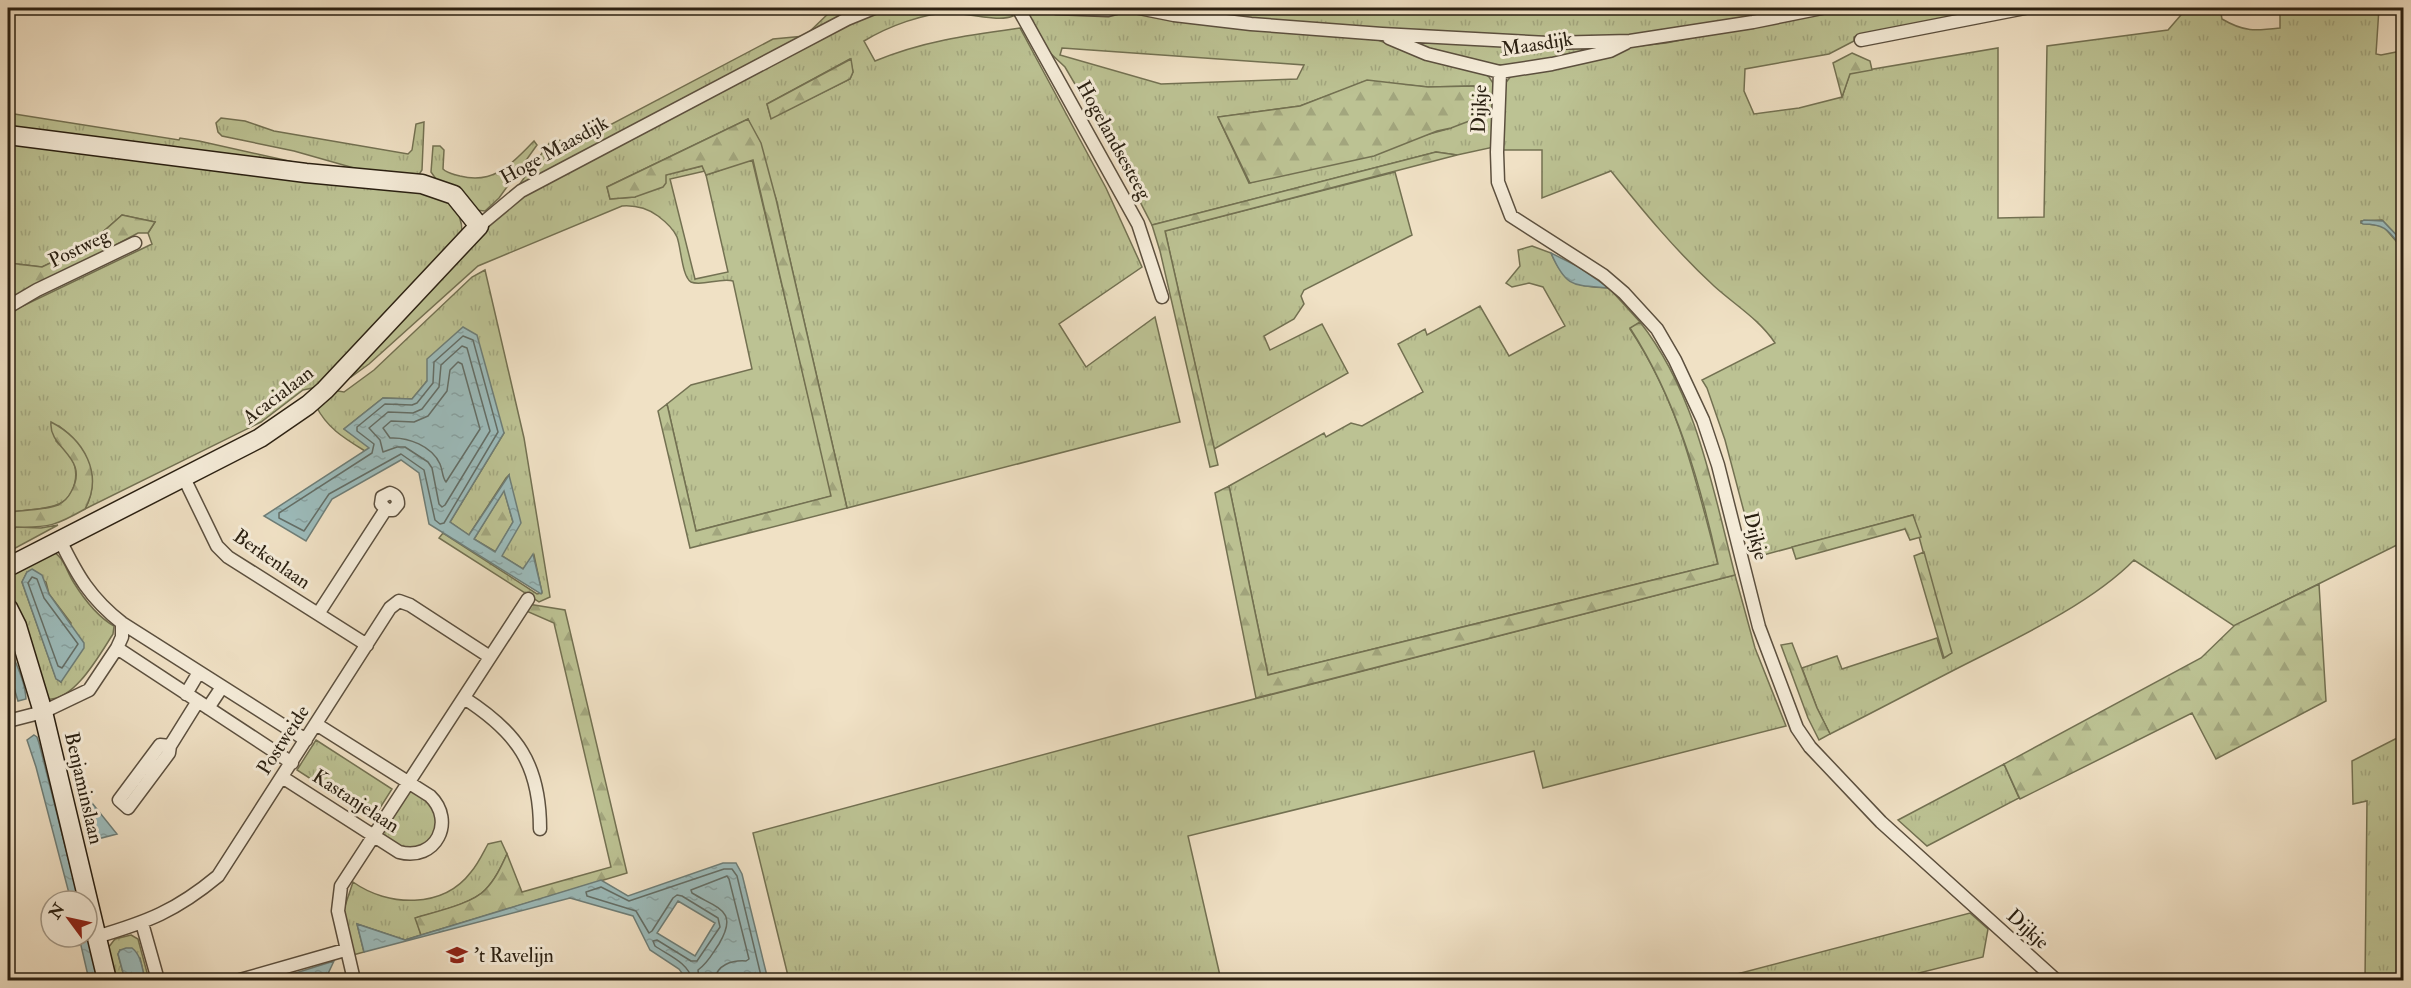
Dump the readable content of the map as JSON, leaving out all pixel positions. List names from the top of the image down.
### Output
{
  "streets": {
    "street": [
      "Maasdijk",
      "Dijkje",
      "Hogelandsesteeg",
      "Hoge Maasdijk",
      "Postweg",
      "Acacialaan",
      "Berkenlaan",
      "Postweide",
      "Benjaminslaan",
      "Kastanjelaan"
    ]
  },
  "crossings": [
    ["Maasdijk", "Dijkje"],
    ["Hoge Maasdijk", "Acacialaan"],
    ["Acacialaan", "Berkenlaan"],
    ["Acacialaan", "Kastanjelaan"],
    ["Berkenlaan", "Postweide"],
    ["Postweide", "Kastanjelaan"]
  ],
  "places": {
    "school or university": ["'t Ravelijn"]
  },
  "north": "top left"
}
